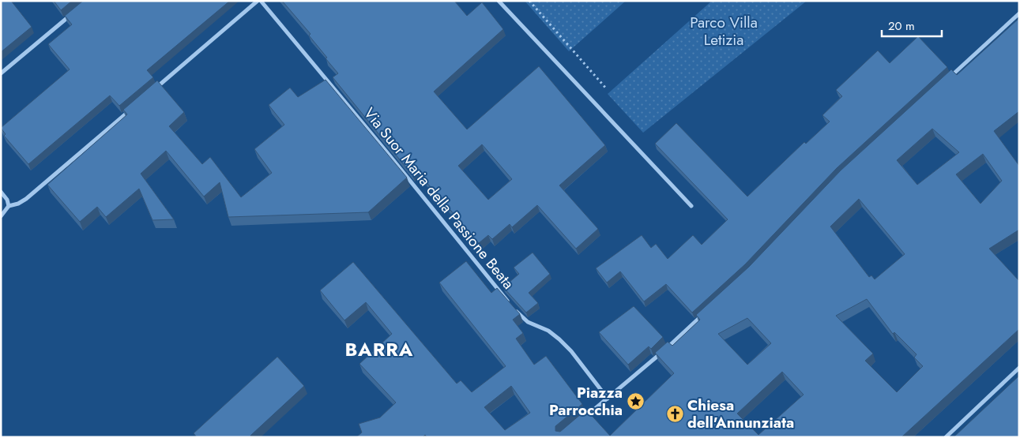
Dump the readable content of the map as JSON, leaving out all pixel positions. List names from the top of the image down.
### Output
{
  "streets": {
    "street": ["Via Suor Maria della Passione Beata"]
  },
  "districts": ["BARRA"],
  "parks": ["Parco Villa Letizia"],
  "places": {
    "place": ["Piazza Parrocchia"],
    "church": ["Chiesa dell'Annunziata"]
  },
  "scale_bar": "20 m"
}
